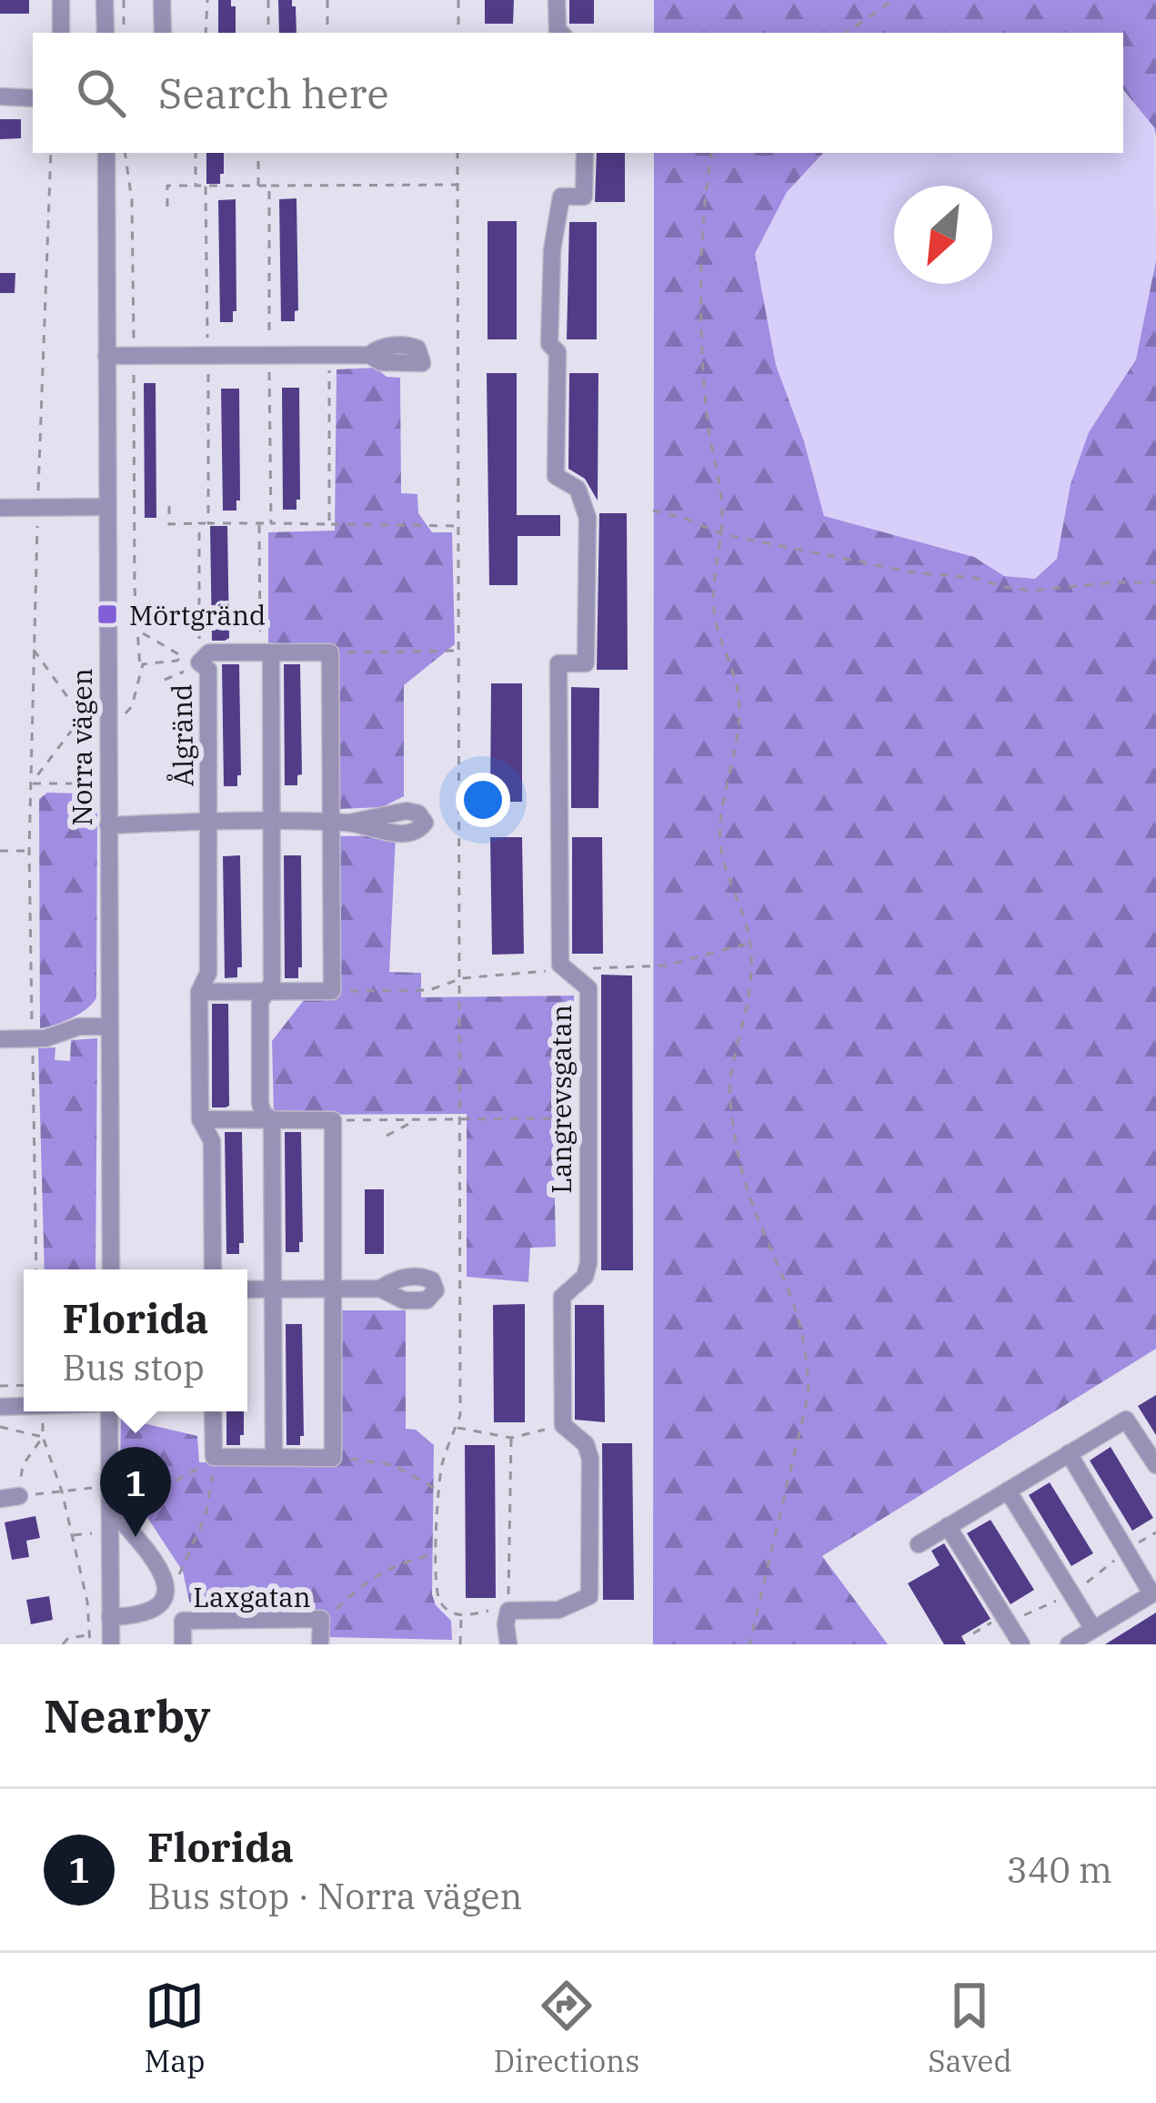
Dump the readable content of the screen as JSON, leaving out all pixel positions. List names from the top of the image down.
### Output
{
  "streets": {
    "street": [
      "Ålgränd",
      "Norra vägen",
      "Langrevsgatan",
      "Laxgatan"
    ]
  },
  "crossings": [
    ["Ålgränd", "Norra vägen"]
  ],
  "places": {
    "transit": ["Mörtgränd"]
  },
  "north": "bottom left",
  "page": {
    "search": "Search here",
    "popup": ["Florida", "Bus stop"],
    "pins": "1",
    "heading": "Nearby",
    "list": [
      {
        "mark": "1",
        "name": "Florida",
        "note": "Bus stop · Norra vägen",
        "value": "340 m"
      }
    ],
    "nav": ["Map", "Directions", "Saved"]
  }
}
